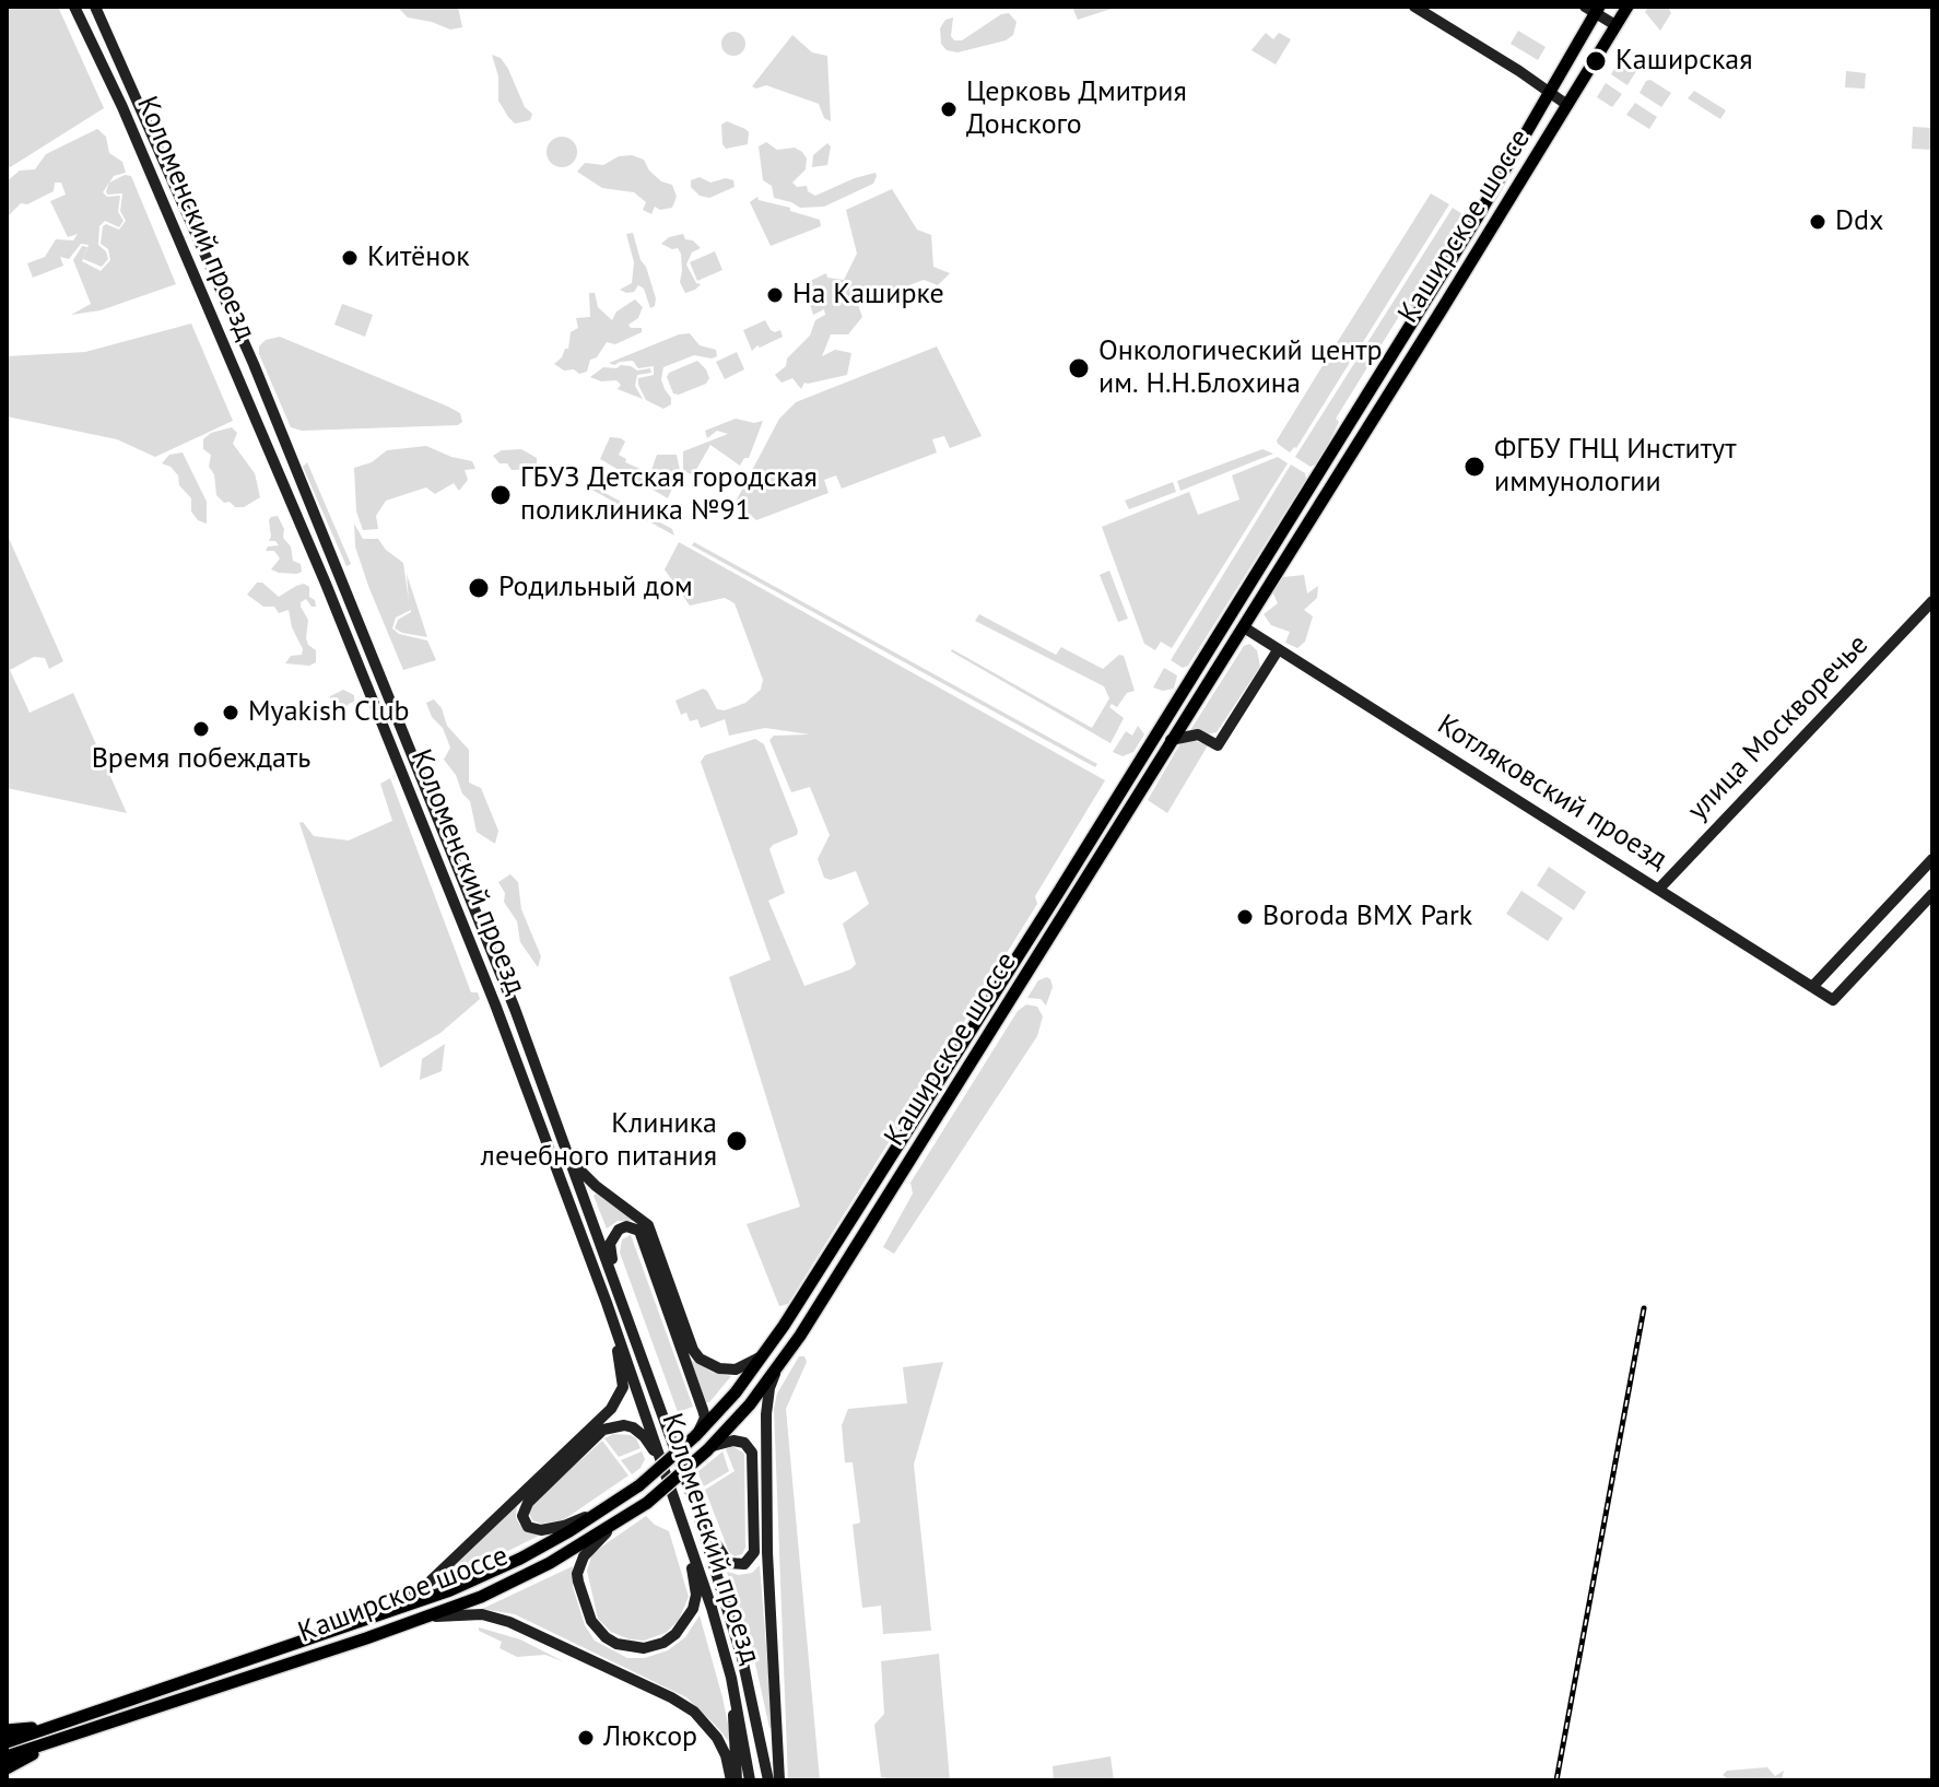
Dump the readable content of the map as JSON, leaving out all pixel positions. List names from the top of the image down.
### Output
{
  "streets": {
    "main road": [
      "Коломенский проезд",
      "Каширское шоссе",
      "улица Москворечье",
      "Котляковский проезд"
    ]
  },
  "crossings": [
    ["Каширское шоссе", "Котляковский проезд"],
    ["улица Москворечье", "Котляковский проезд"]
  ],
  "places": [
    "Каширская",
    "Церковь Дмитрия Донского",
    "Ddx",
    "Китёнок",
    "На Каширке",
    "Онкологический центр им. Н.Н.Блохина",
    "ФГБУ ГНЦ Институт иммунологии",
    "ГБУЗ Детская городская поликлиника №91",
    "Родильный дом",
    "Myakish Club",
    "Время побеждать",
    "Boroda BMX Park",
    "Клиника лечебного питания",
    "Люксор"
  ]
}
